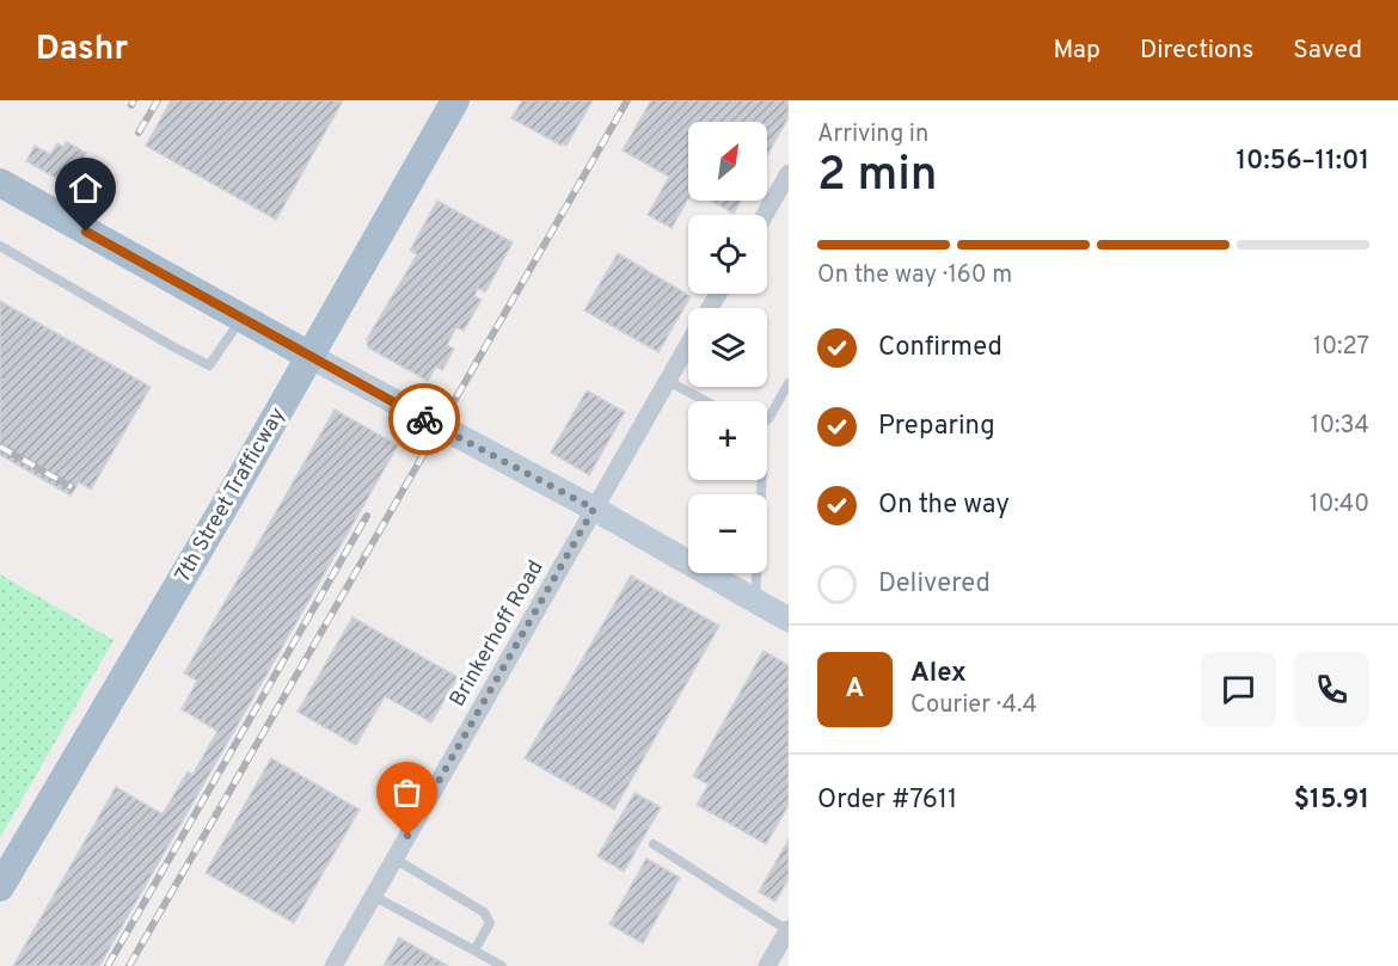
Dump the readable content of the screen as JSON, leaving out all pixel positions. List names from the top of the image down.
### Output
{
  "streets": {
    "main road": ["7th Street Trafficway"],
    "street": ["Brinkerhoff Road"]
  },
  "north": "top right",
  "page": {
    "header": "Dashr",
    "nav": ["Map", "Directions", "Saved"],
    "heading": ["2 min", "Arriving in", "10:56–11:01"],
    "panel": [
      "Alex",
      "Courier · 4.4",
      "Order #7611",
      "$15.91"
    ],
    "map_buttons": ["+", "−"],
    "bar": "On the way · 160 m",
    "list": [
      ["Confirmed", "10:27"],
      ["Preparing", "10:34"],
      ["On the way", "10:40"],
      "Delivered"
    ],
    "round": "A"
  }
}
